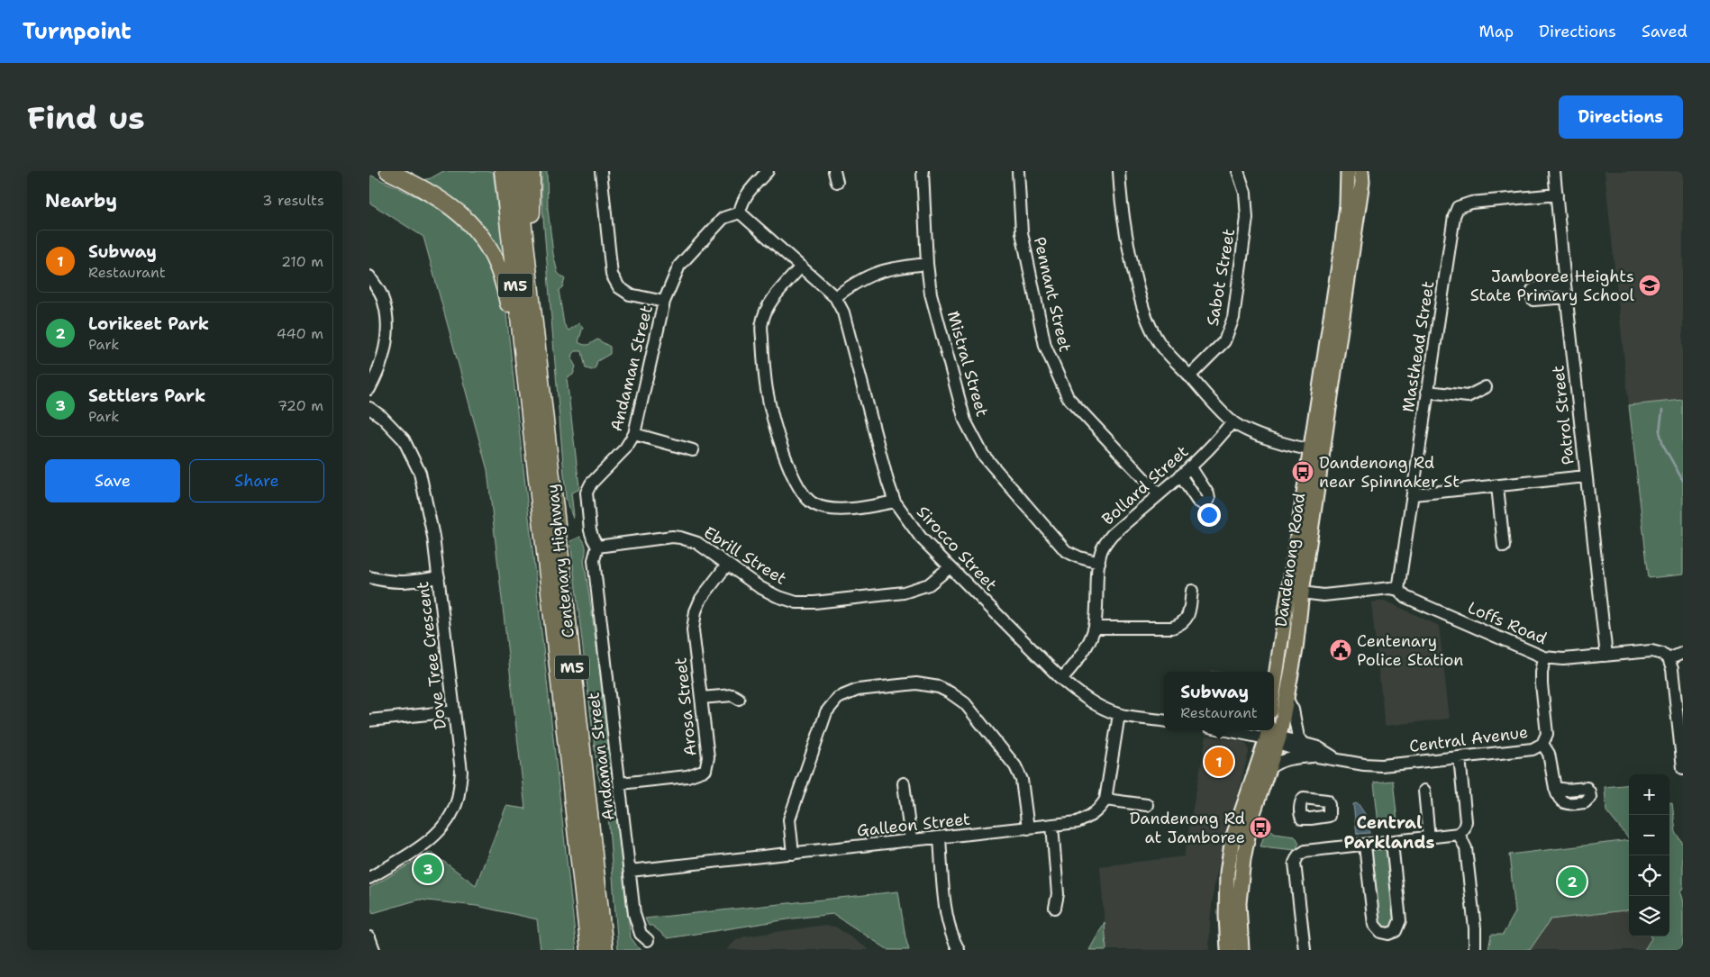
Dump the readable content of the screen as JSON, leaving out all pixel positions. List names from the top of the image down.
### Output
{
  "streets": {
    "highway": ["M5", "Centenary Highway"],
    "main road": ["Dandenong Road"],
    "street": [
      "Sabot Street",
      "Pennant Street",
      "Masthead Street",
      "Mistral Street",
      "Andaman Street",
      "Patrol Street",
      "Bollard Street",
      "Sirocco Street",
      "Ebrill Street",
      "Loffs Road",
      "Dove Tree Crescent",
      "Arosa Street",
      "Central Avenue",
      "Galleon Street"
    ]
  },
  "crossings": [
    ["Pennant Street", "Bollard Street"],
    ["Masthead Street", "Patrol Street"],
    ["Masthead Street", "Loffs Road"],
    ["Mistral Street", "Bollard Street"],
    ["Andaman Street", "Sirocco Street"],
    ["Andaman Street", "Ebrill Street"],
    ["Andaman Street", "Arosa Street"],
    ["Andaman Street", "Galleon Street"],
    ["Patrol Street", "Loffs Road"],
    ["Bollard Street", "Sirocco Street"],
    ["Sirocco Street", "Ebrill Street"],
    ["Ebrill Street", "Arosa Street"],
    ["Dandenong Road", "Central Avenue"],
    ["Loffs Road", "Central Avenue"]
  ],
  "districts": ["Central Parklands"],
  "places": {
    "school or university": ["Jamboree Heights State Primary School"],
    "bus stop": ["Dandenong Rd near Spinnaker St", "Dandenong Rd at Jamboree"],
    "public building": ["Centenary Police Station"]
  },
  "page": {
    "header": "Turnpoint",
    "nav": ["Map", "Directions", "Saved"],
    "buttons": [
      "Directions",
      ["Save", "Share"]
    ],
    "title": "Find us",
    "heading": ["Nearby", "3 results"],
    "list": [
      {
        "mark": "1",
        "name": "Subway",
        "note": "Restaurant",
        "value": "210 m"
      },
      {
        "mark": "2",
        "name": "Lorikeet Park",
        "note": "Park",
        "value": "440 m"
      },
      {
        "mark": "3",
        "name": "Settlers Park",
        "note": "Park",
        "value": "720 m"
      }
    ],
    "popup": ["Subway", "Restaurant"],
    "pins": ["1", "3", "2"],
    "map_buttons": ["+", "−"]
  }
}
